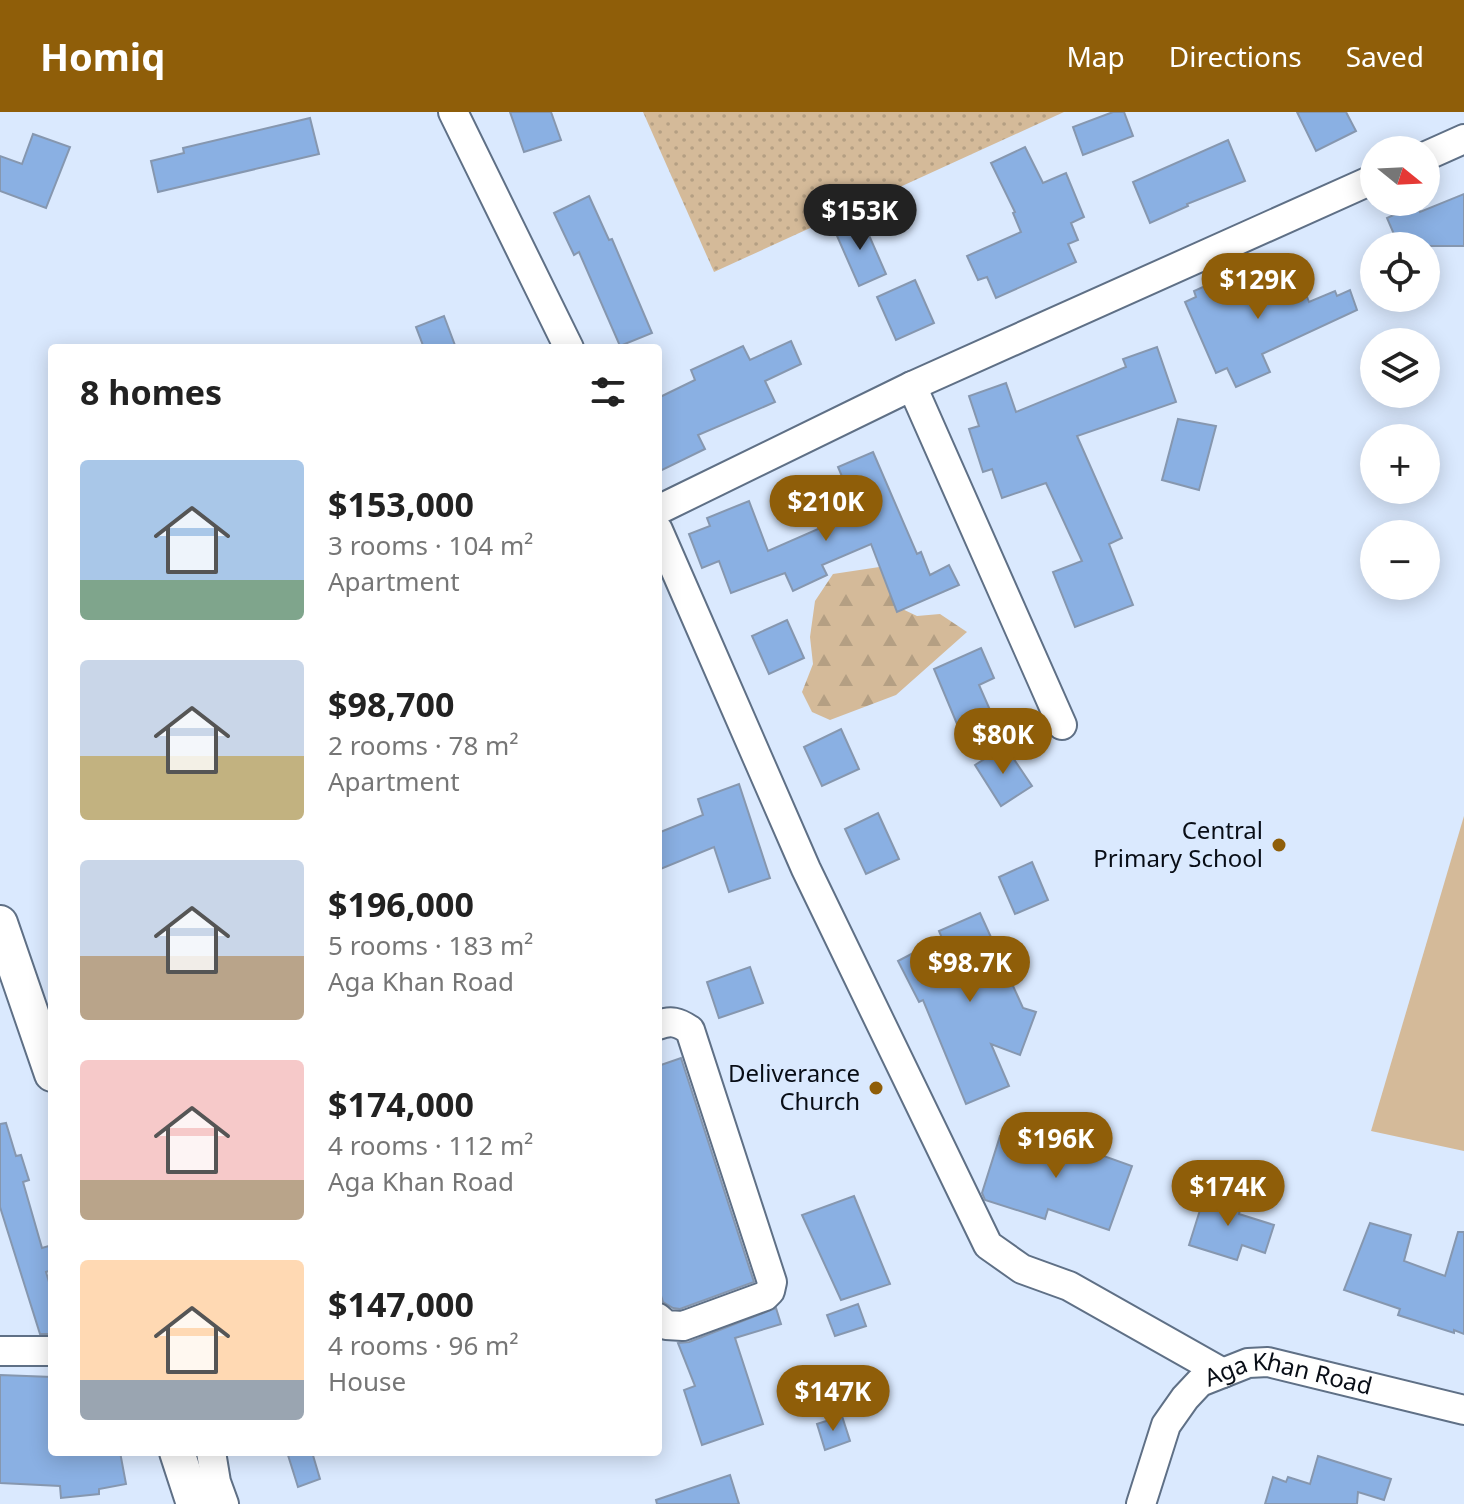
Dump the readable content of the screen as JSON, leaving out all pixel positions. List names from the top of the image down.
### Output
{
  "streets": {
    "street": ["Aga Khan Road"]
  },
  "places": ["Central Primary School", "Deliverance Church"],
  "north": "right",
  "page": {
    "header": "Homiq",
    "nav": ["Map", "Directions", "Saved"],
    "map_buttons": ["+", "−"],
    "price": [
      "$153K",
      "$129K",
      "$210K",
      "$80K",
      "$98.7K",
      "$196K",
      "$174K",
      "$147K"
    ],
    "heading": "8 homes",
    "list": [
      {
        "name": "$153,000",
        "note": "3 rooms · 104 m² · Apartment"
      },
      {
        "name": "$98,700",
        "note": "2 rooms · 78 m² · Apartment"
      },
      {
        "name": "$196,000",
        "note": "5 rooms · 183 m² · Aga Khan Road"
      },
      {
        "name": "$174,000",
        "note": "4 rooms · 112 m² · Aga Khan Road"
      },
      {
        "name": "$147,000",
        "note": "4 rooms · 96 m² · House"
      }
    ]
  }
}
